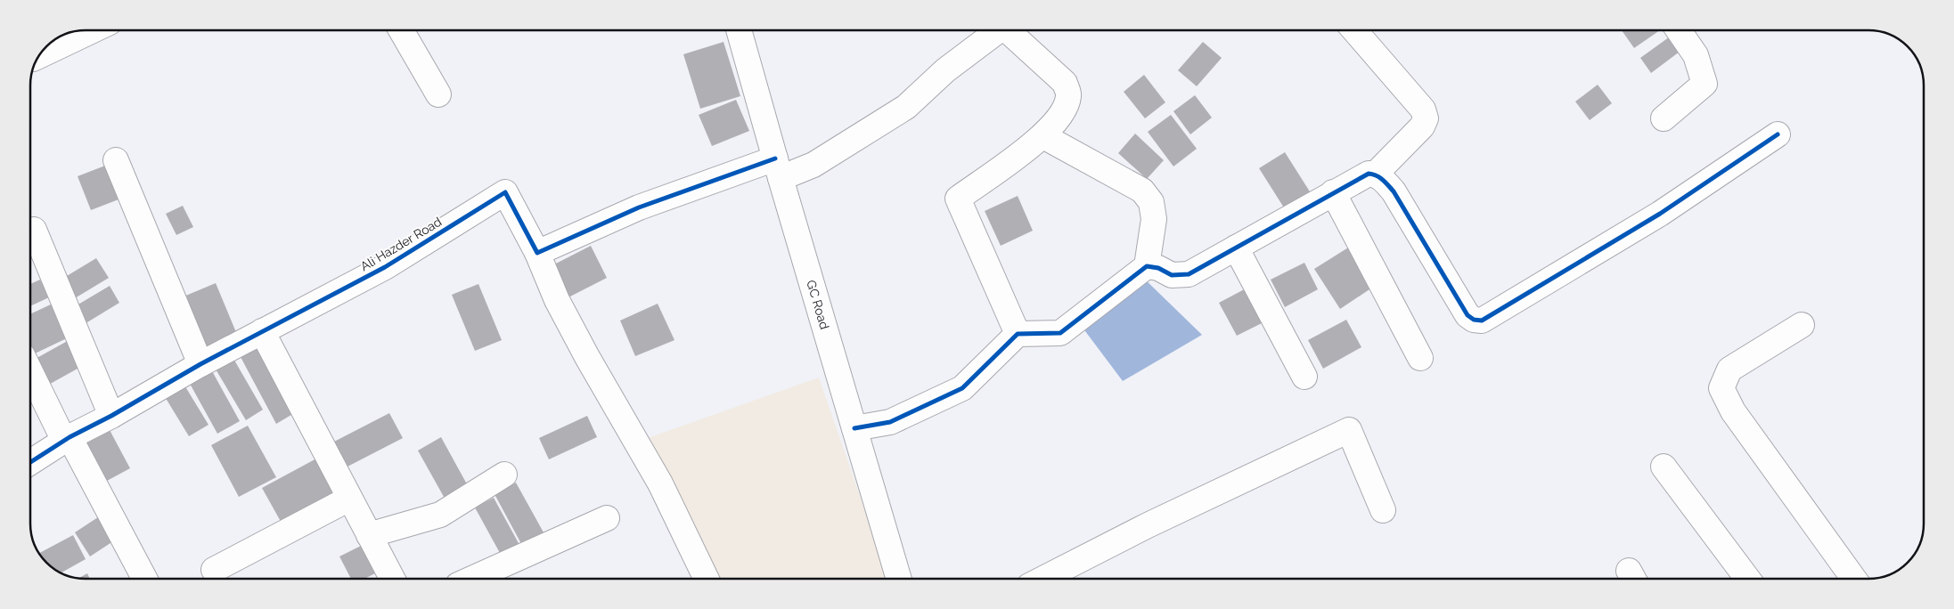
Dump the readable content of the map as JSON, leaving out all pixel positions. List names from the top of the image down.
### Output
{
  "streets": {
    "street": ["Ali Hazder Road", "GC Road"]
  }
}
